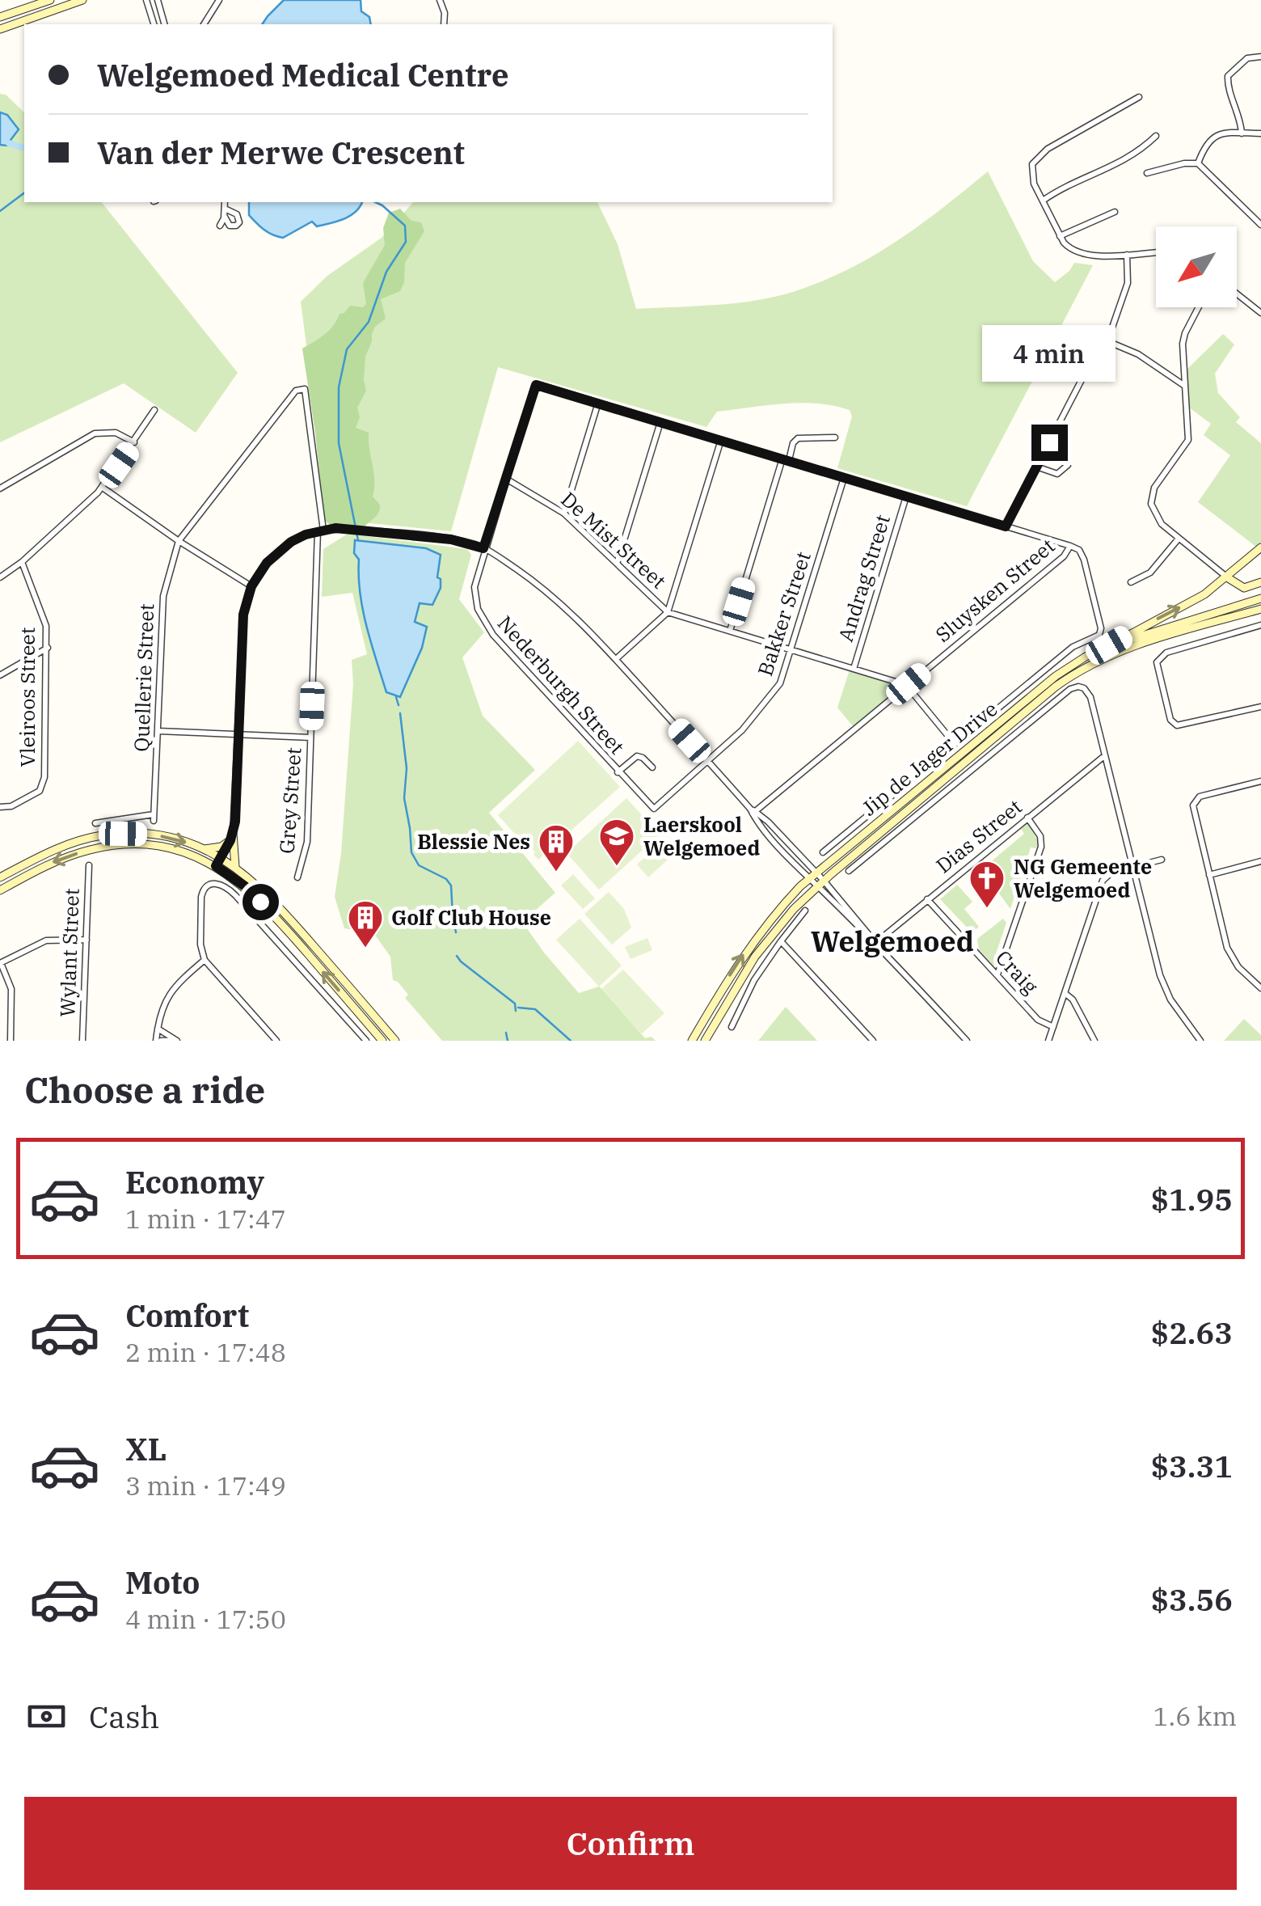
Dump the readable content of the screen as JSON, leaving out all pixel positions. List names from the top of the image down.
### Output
{
  "streets": {
    "main road": ["Jip de Jager Drive"],
    "street": [
      "De Mist Street",
      "Andrag Street",
      "Sluysken Street",
      "Bakker Street",
      "Quellerie Street",
      "Nederburgh Street",
      "Vleiroos Street",
      "Grey Street",
      "Dias Street",
      "Wylant Street",
      "Craig"
    ]
  },
  "crossings": [
    ["De Mist Street", "Andrag Street"],
    ["De Mist Street", "Sluysken Street"],
    ["De Mist Street", "Bakker Street"],
    ["De Mist Street", "Nederburgh Street"],
    ["Bakker Street", "Nederburgh Street"],
    ["Quellerie Street", "Grey Street"],
    ["Dias Street", "Craig"]
  ],
  "districts": ["Welgemoed"],
  "places": {
    "school or university": ["Laerskool Welgemoed"],
    "building": ["Blessie Nes", "Golf Club House"],
    "church": ["NG Gemeente Welgemoed"]
  },
  "north": "bottom left",
  "page": {
    "banner": ["Welgemoed Medical Centre", "Van der Merwe Crescent"],
    "bubble": "4 min",
    "heading": "Choose a ride",
    "list": [
      {
        "name": "Economy",
        "note": "1 min · 17:47",
        "value": "$1.95"
      },
      {
        "name": "Comfort",
        "note": "2 min · 17:48",
        "value": "$2.63"
      },
      {
        "name": "XL",
        "note": "3 min · 17:49",
        "value": "$3.31"
      },
      {
        "name": "Moto",
        "note": "4 min · 17:50",
        "value": "$3.56"
      }
    ],
    "pay": ["Cash", "1.6 km"],
    "buttons": "Confirm"
  }
}
